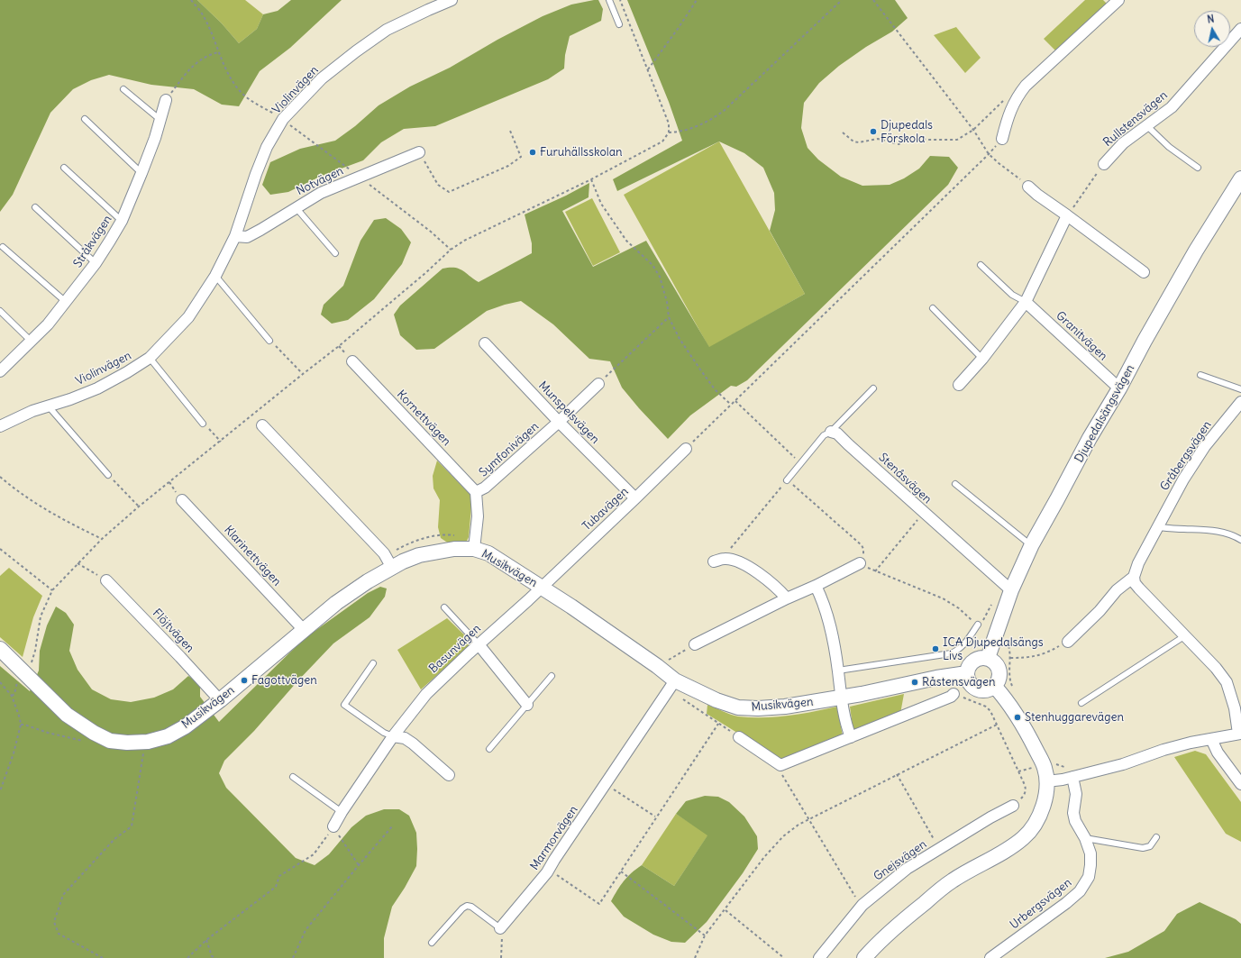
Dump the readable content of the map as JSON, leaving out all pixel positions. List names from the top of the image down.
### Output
{
  "streets": {
    "street": [
      "Violinvägen",
      "Rullstensvägen",
      "Notvägen",
      "Stråkvägen",
      "Granitvägen",
      "Munspelsvägen",
      "Djupedalsängsvägen",
      "Kornettvägen",
      "Symfonivägen",
      "Gråbergsvägen",
      "Stenåsvägen",
      "Tubavägen",
      "Klarinettvägen",
      "Musikvägen",
      "Flöjtvägen",
      "Basunvägen",
      "Marmorvägen",
      "Gnejsvägen",
      "Urbergsvägen"
    ]
  },
  "crossings": [
    ["Violinvägen", "Notvägen"],
    ["Granitvägen", "Djupedalsängsvägen"],
    ["Munspelsvägen", "Symfonivägen"],
    ["Munspelsvägen", "Tubavägen"],
    ["Djupedalsängsvägen", "Stenåsvägen"],
    ["Djupedalsängsvägen", "Musikvägen"],
    ["Kornettvägen", "Symfonivägen"],
    ["Symfonivägen", "Musikvägen"],
    ["Tubavägen", "Musikvägen"],
    ["Tubavägen", "Basunvägen"],
    ["Klarinettvägen", "Musikvägen"],
    ["Musikvägen", "Flöjtvägen"],
    ["Musikvägen", "Basunvägen"],
    ["Musikvägen", "Marmorvägen"]
  ],
  "places": [
    "Djupedals Förskola",
    "Furuhällsskolan",
    "ICA Djupedalsängs Livs",
    "Fagottvägen",
    "Råstensvägen",
    "Stenhuggarevägen"
  ],
  "north": "top"
}
